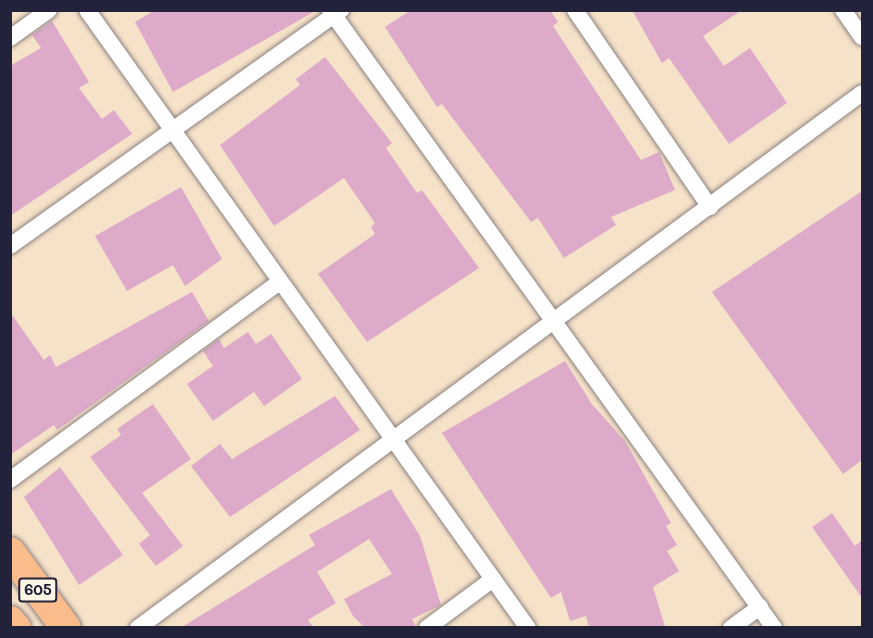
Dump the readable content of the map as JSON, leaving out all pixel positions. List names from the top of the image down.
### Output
{
  "streets": {
    "highway": ["605"]
  }
}
